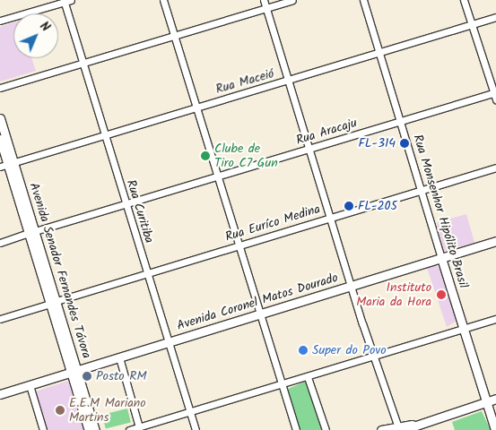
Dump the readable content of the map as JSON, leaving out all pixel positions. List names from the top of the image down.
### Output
{
  "streets": {
    "main road": ["Rua Monsenhor Hipólito Brasil", "Avenida Senador Fernandes Távora", "Avenida Coronel Matos Dourado"],
    "street": [
      "Rua Maceió",
      "Rua Aracaju",
      "Rua Curitiba",
      "Rua Euríco Medina"
    ]
  },
  "crossings": [
    ["Rua Maceió", "Rua Curitiba"],
    ["Rua Maceió", "Rua Monsenhor Hipólito Brasil"],
    ["Rua Maceió", "Avenida Senador Fernandes Távora"],
    ["Rua Aracaju", "Rua Curitiba"],
    ["Rua Aracaju", "Rua Monsenhor Hipólito Brasil"],
    ["Rua Aracaju", "Avenida Senador Fernandes Távora"],
    ["Rua Curitiba", "Rua Euríco Medina"],
    ["Rua Curitiba", "Avenida Coronel Matos Dourado"],
    ["Rua Monsenhor Hipólito Brasil", "Rua Euríco Medina"],
    ["Rua Monsenhor Hipólito Brasil", "Avenida Coronel Matos Dourado"],
    ["Rua Euríco Medina", "Avenida Senador Fernandes Távora"],
    ["Avenida Senador Fernandes Távora", "Avenida Coronel Matos Dourado"]
  ],
  "places": [
    "FL-314",
    "Clube de Tiro C7 Gun",
    "FL-205",
    "Instituto Maria da Hora",
    "Super do Povo",
    "Posto RM",
    "E.E.M Mariano Martins"
  ],
  "north": "top right"
}
